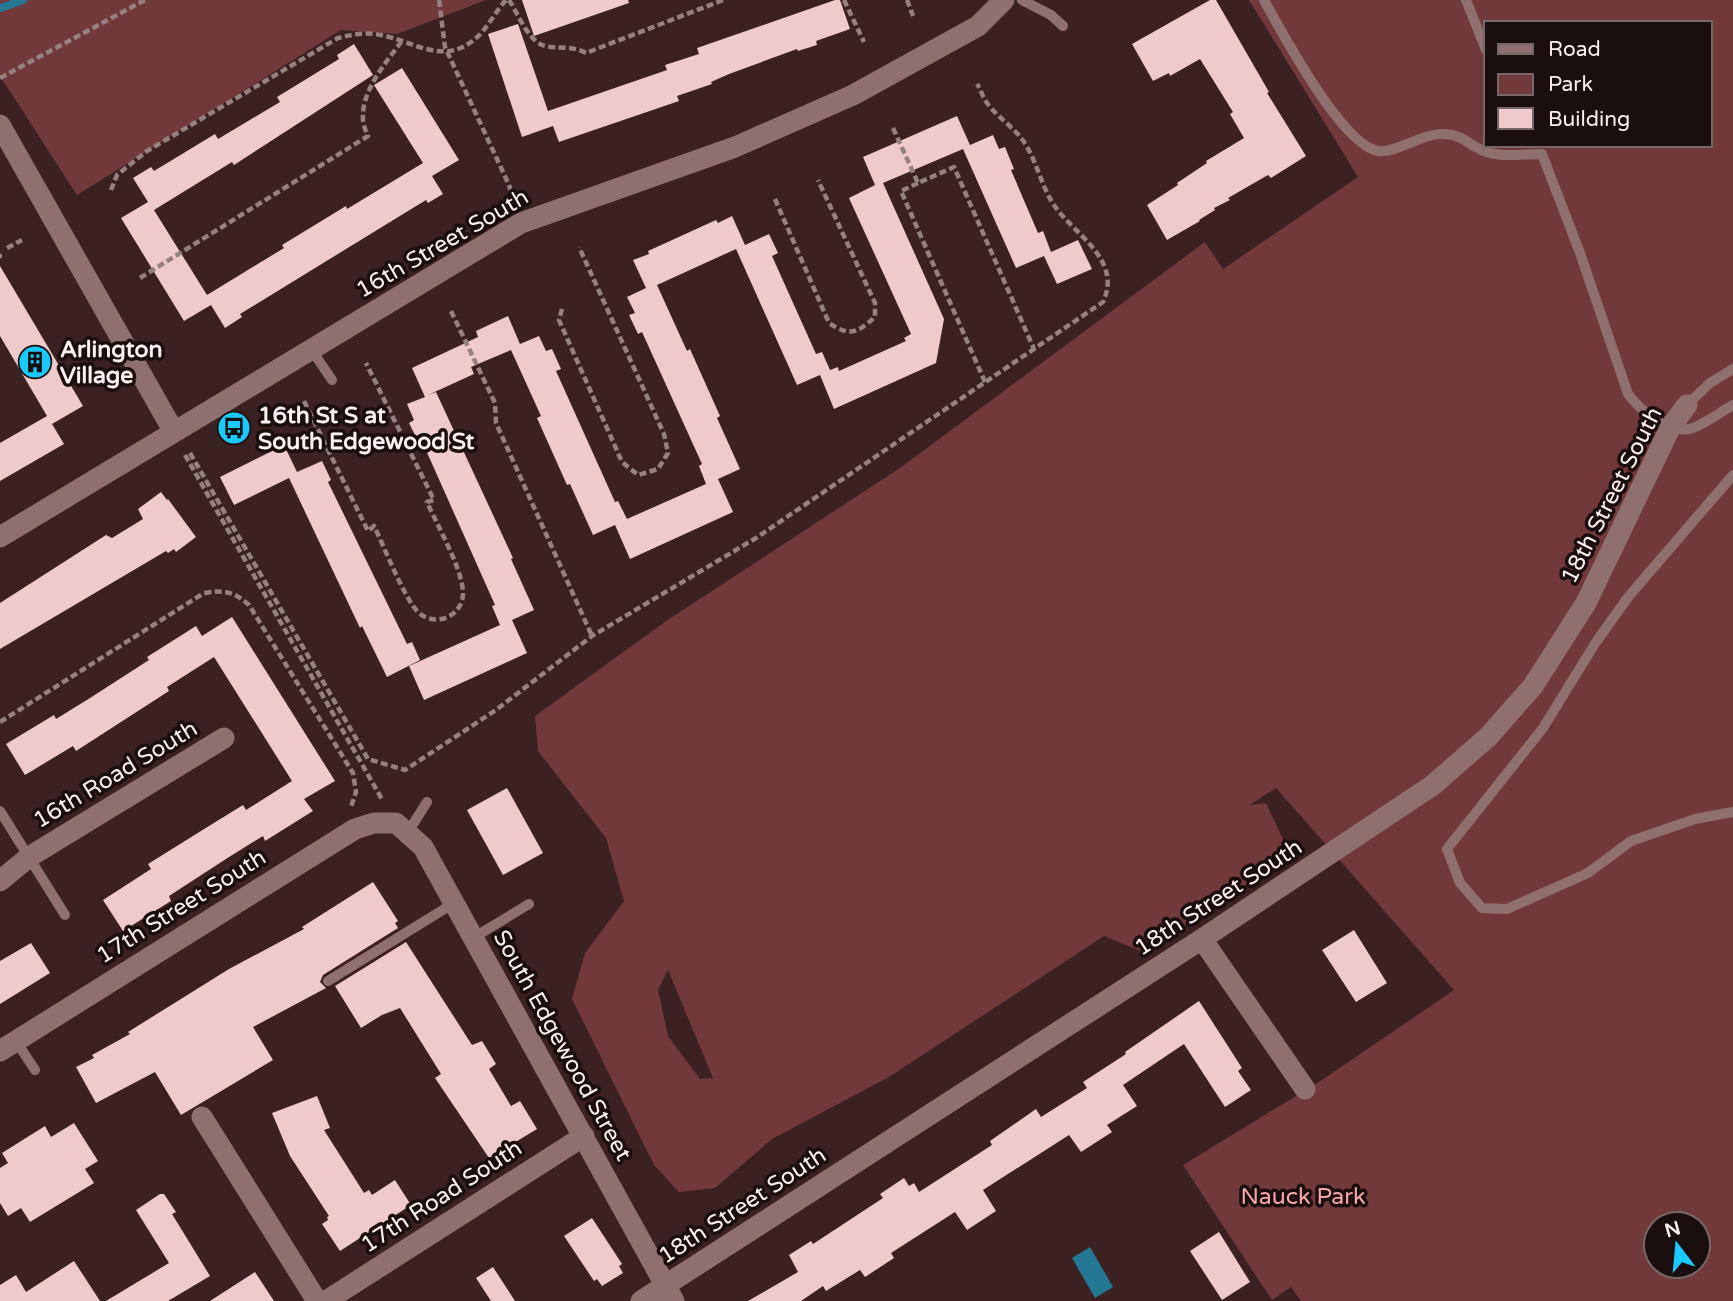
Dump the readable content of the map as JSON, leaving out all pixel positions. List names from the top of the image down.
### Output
{
  "streets": {
    "street": [
      "16th Street South",
      "18th Street South",
      "16th Road South",
      "17th Street South",
      "South Edgewood Street",
      "17th Road South"
    ]
  },
  "crossings": [
    ["18th Street South", "South Edgewood Street"],
    ["17th Street South", "South Edgewood Street"],
    ["South Edgewood Street", "17th Road South"]
  ],
  "parks": ["Nauck Park"],
  "places": {
    "building": ["Arlington Village"],
    "bus stop": ["16th St S at South Edgewood St"]
  },
  "legend": ["Road", "Park", "Building"],
  "north": "top"
}
